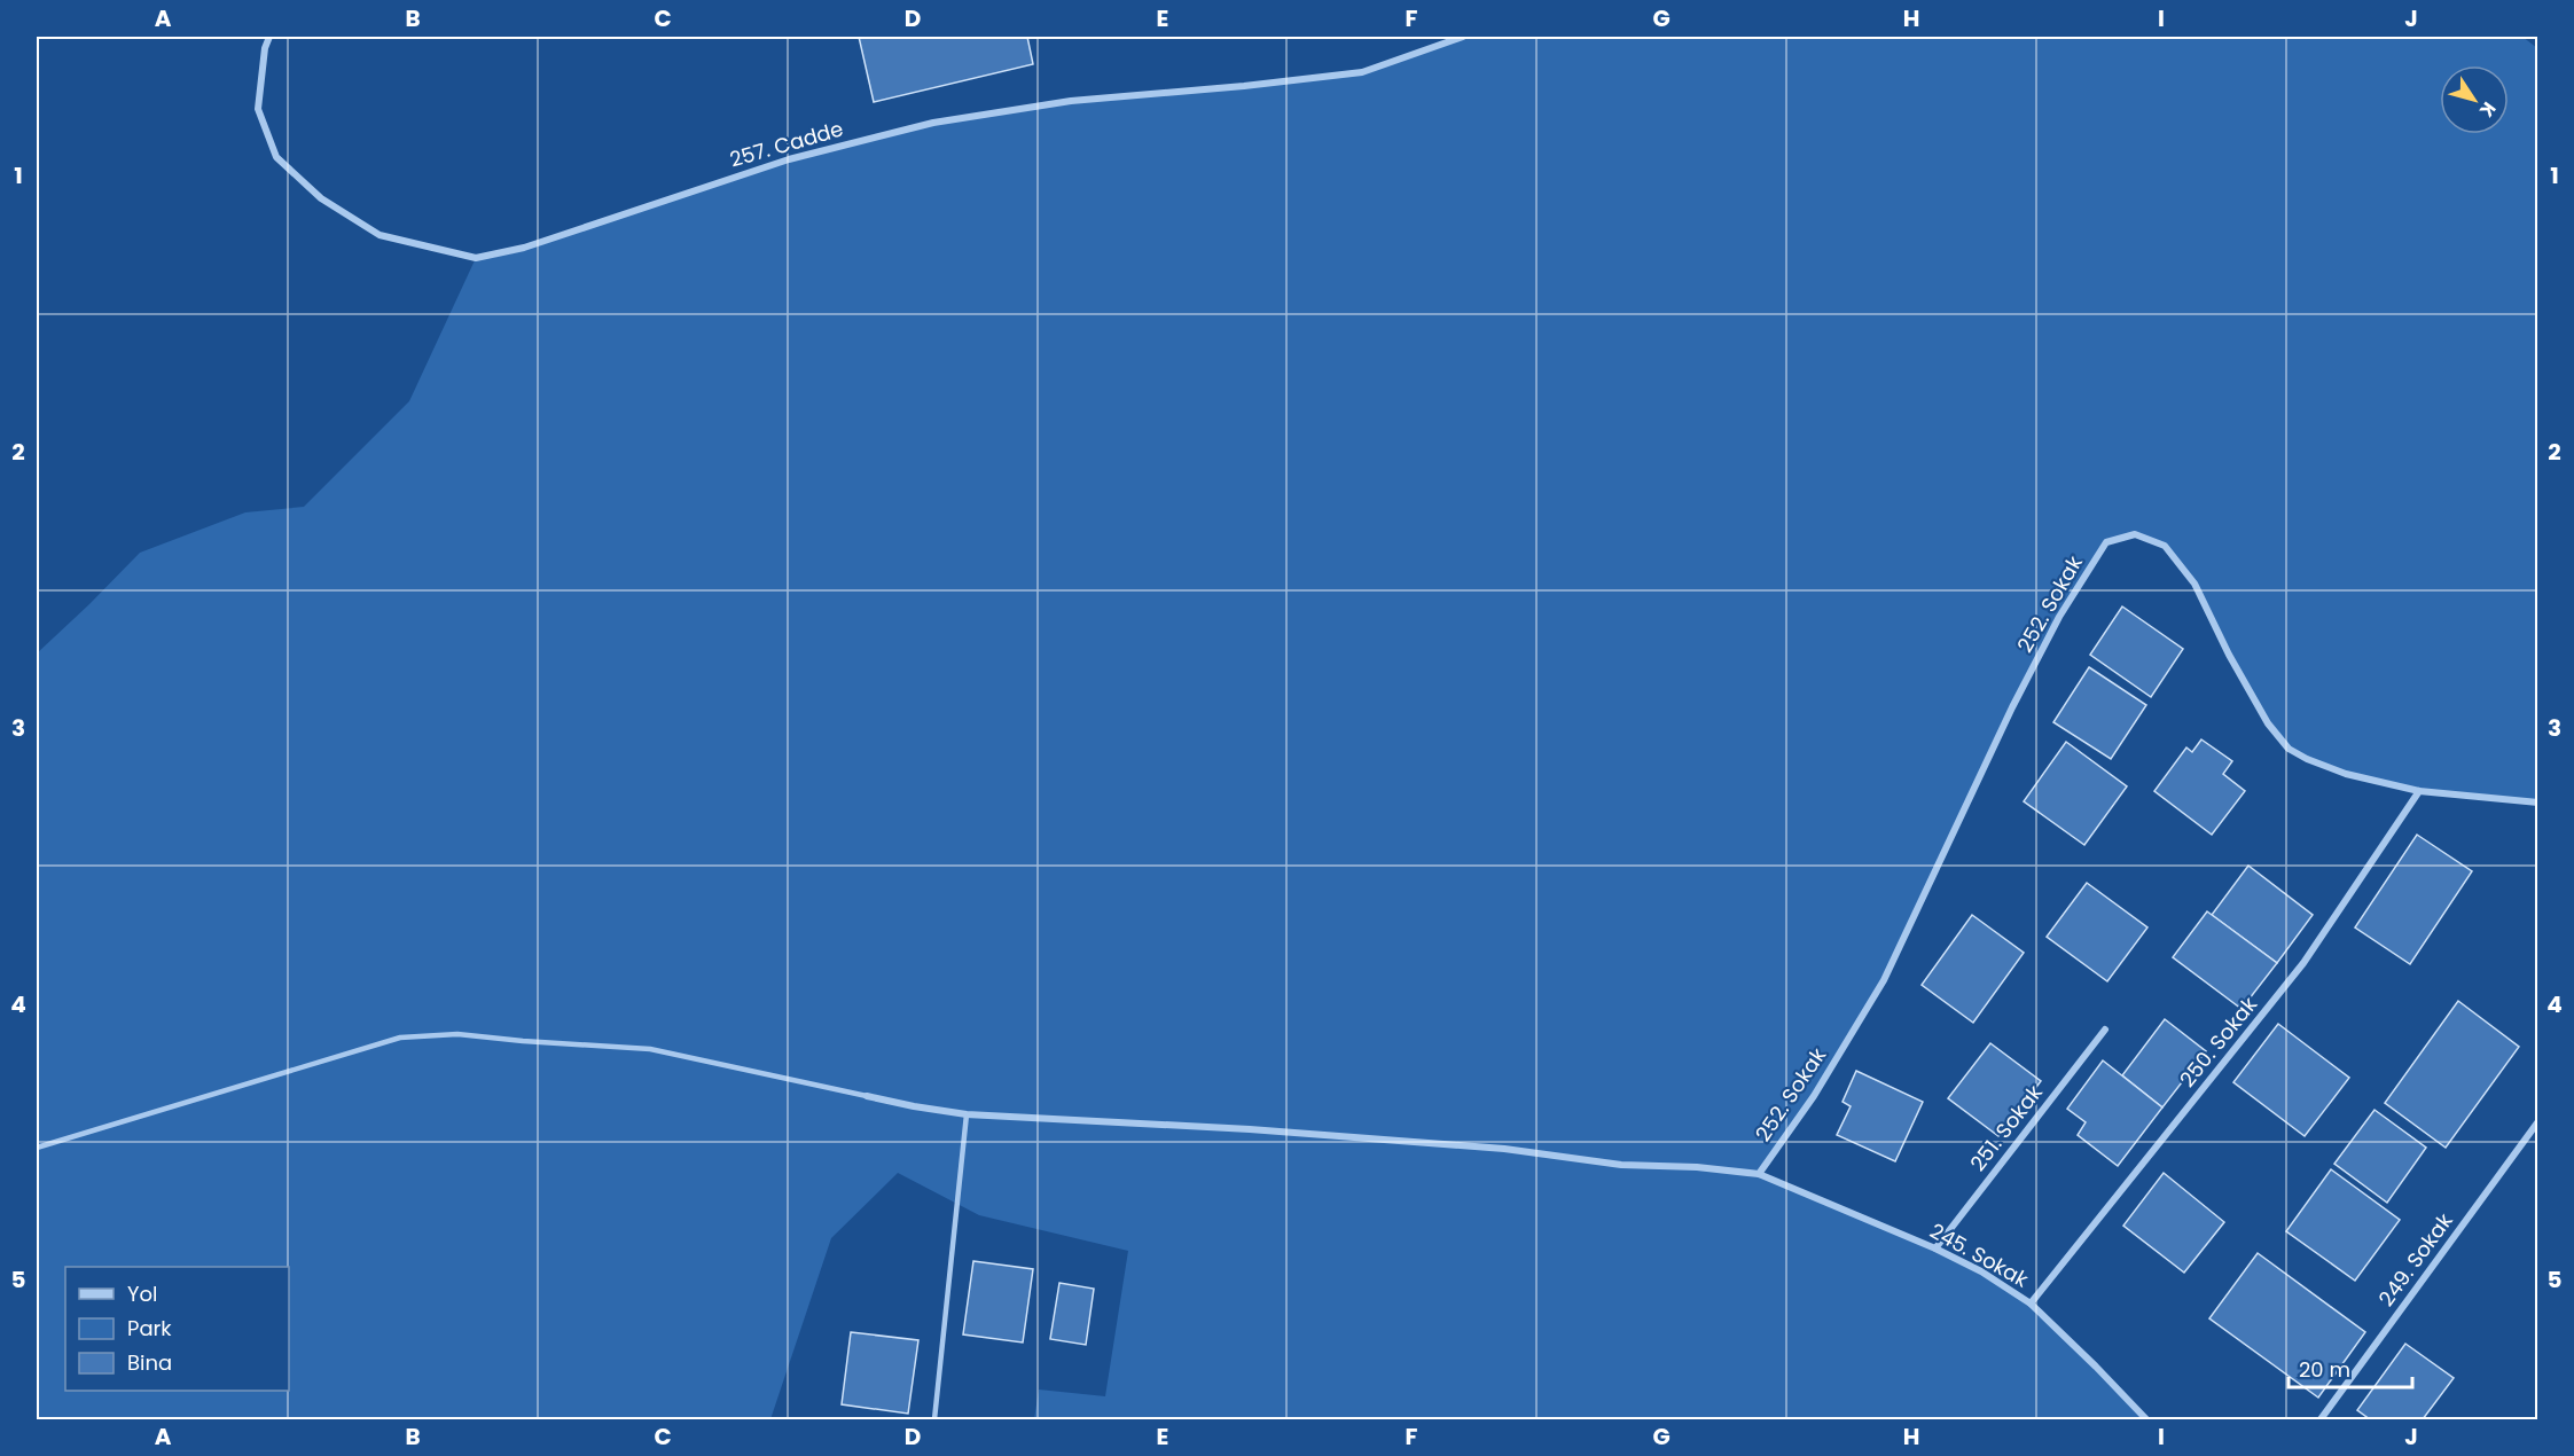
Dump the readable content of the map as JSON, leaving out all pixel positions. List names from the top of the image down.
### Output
{
  "streets": {
    "street": [
      "257. Cadde",
      "252. Sokak",
      "250. Sokak",
      "251. Sokak",
      "245. Sokak",
      "249. Sokak"
    ]
  },
  "crossings": [
    ["252. Sokak", "250. Sokak"],
    ["252. Sokak", "245. Sokak"],
    ["250. Sokak", "245. Sokak"],
    ["251. Sokak", "245. Sokak"]
  ],
  "legend": ["Yol", "Park", "Bina"],
  "scale_bar": "20 m",
  "north": "bottom right",
  "grid": {
    "columns": [
      "A",
      "B",
      "C",
      "D",
      "E",
      "F",
      "G",
      "H",
      "I",
      "J"
    ],
    "rows": [
      "1",
      "2",
      "3",
      "4",
      "5"
    ]
  }
}
